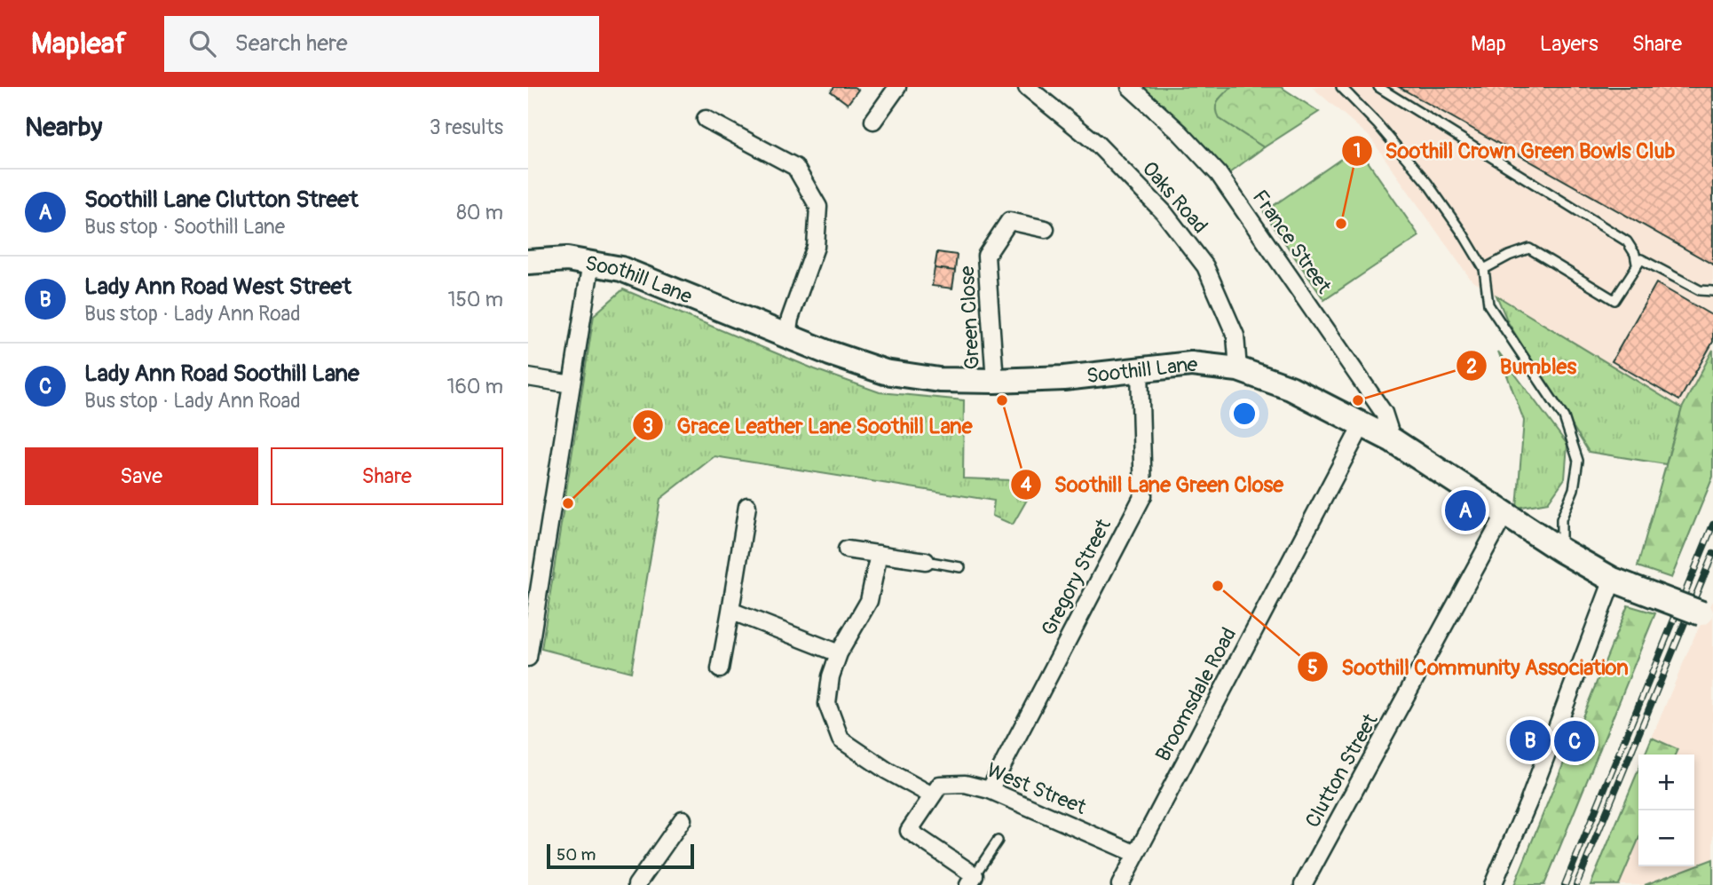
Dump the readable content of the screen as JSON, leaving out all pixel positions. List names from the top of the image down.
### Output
{
  "streets": {
    "main road": ["Soothill Lane"],
    "street": [
      "Oaks Road",
      "France Street",
      "Green Close",
      "Gregory Street",
      "Broomsdale Road",
      "Clutton Street",
      "West Street"
    ]
  },
  "crossings": [
    ["Oaks Road", "Soothill Lane"],
    ["France Street", "Soothill Lane"],
    ["Soothill Lane", "Green Close"],
    ["Soothill Lane", "Gregory Street"],
    ["Soothill Lane", "Broomsdale Road"],
    ["Soothill Lane", "Clutton Street"],
    ["Gregory Street", "West Street"],
    ["Broomsdale Road", "West Street"]
  ],
  "places": [
    "Soothill Crown Green Bowls Club",
    "Soothill Lane Green Close",
    "Bumbles",
    "Grace Leather Lane Soothill Lane",
    "Soothill Community Association"
  ],
  "scale_bar": "50 m",
  "page": {
    "header": "Mapleaf",
    "search": "Search here",
    "nav": ["Map", "Layers", "Share"],
    "heading": ["Nearby", "3 results"],
    "list": [
      {
        "mark": "A",
        "name": "Soothill Lane Clutton Street",
        "note": "Bus stop · Soothill Lane",
        "value": "80 m"
      },
      {
        "mark": "B",
        "name": "Lady Ann Road West Street",
        "note": "Bus stop · Lady Ann Road",
        "value": "150 m"
      },
      {
        "mark": "C",
        "name": "Lady Ann Road Soothill Lane",
        "note": "Bus stop · Lady Ann Road",
        "value": "160 m"
      }
    ],
    "buttons": ["Save", "Share"],
    "pins": ["A", "B", "C"],
    "map_buttons": ["+", "−"],
    "scale": "50 m"
  }
}
